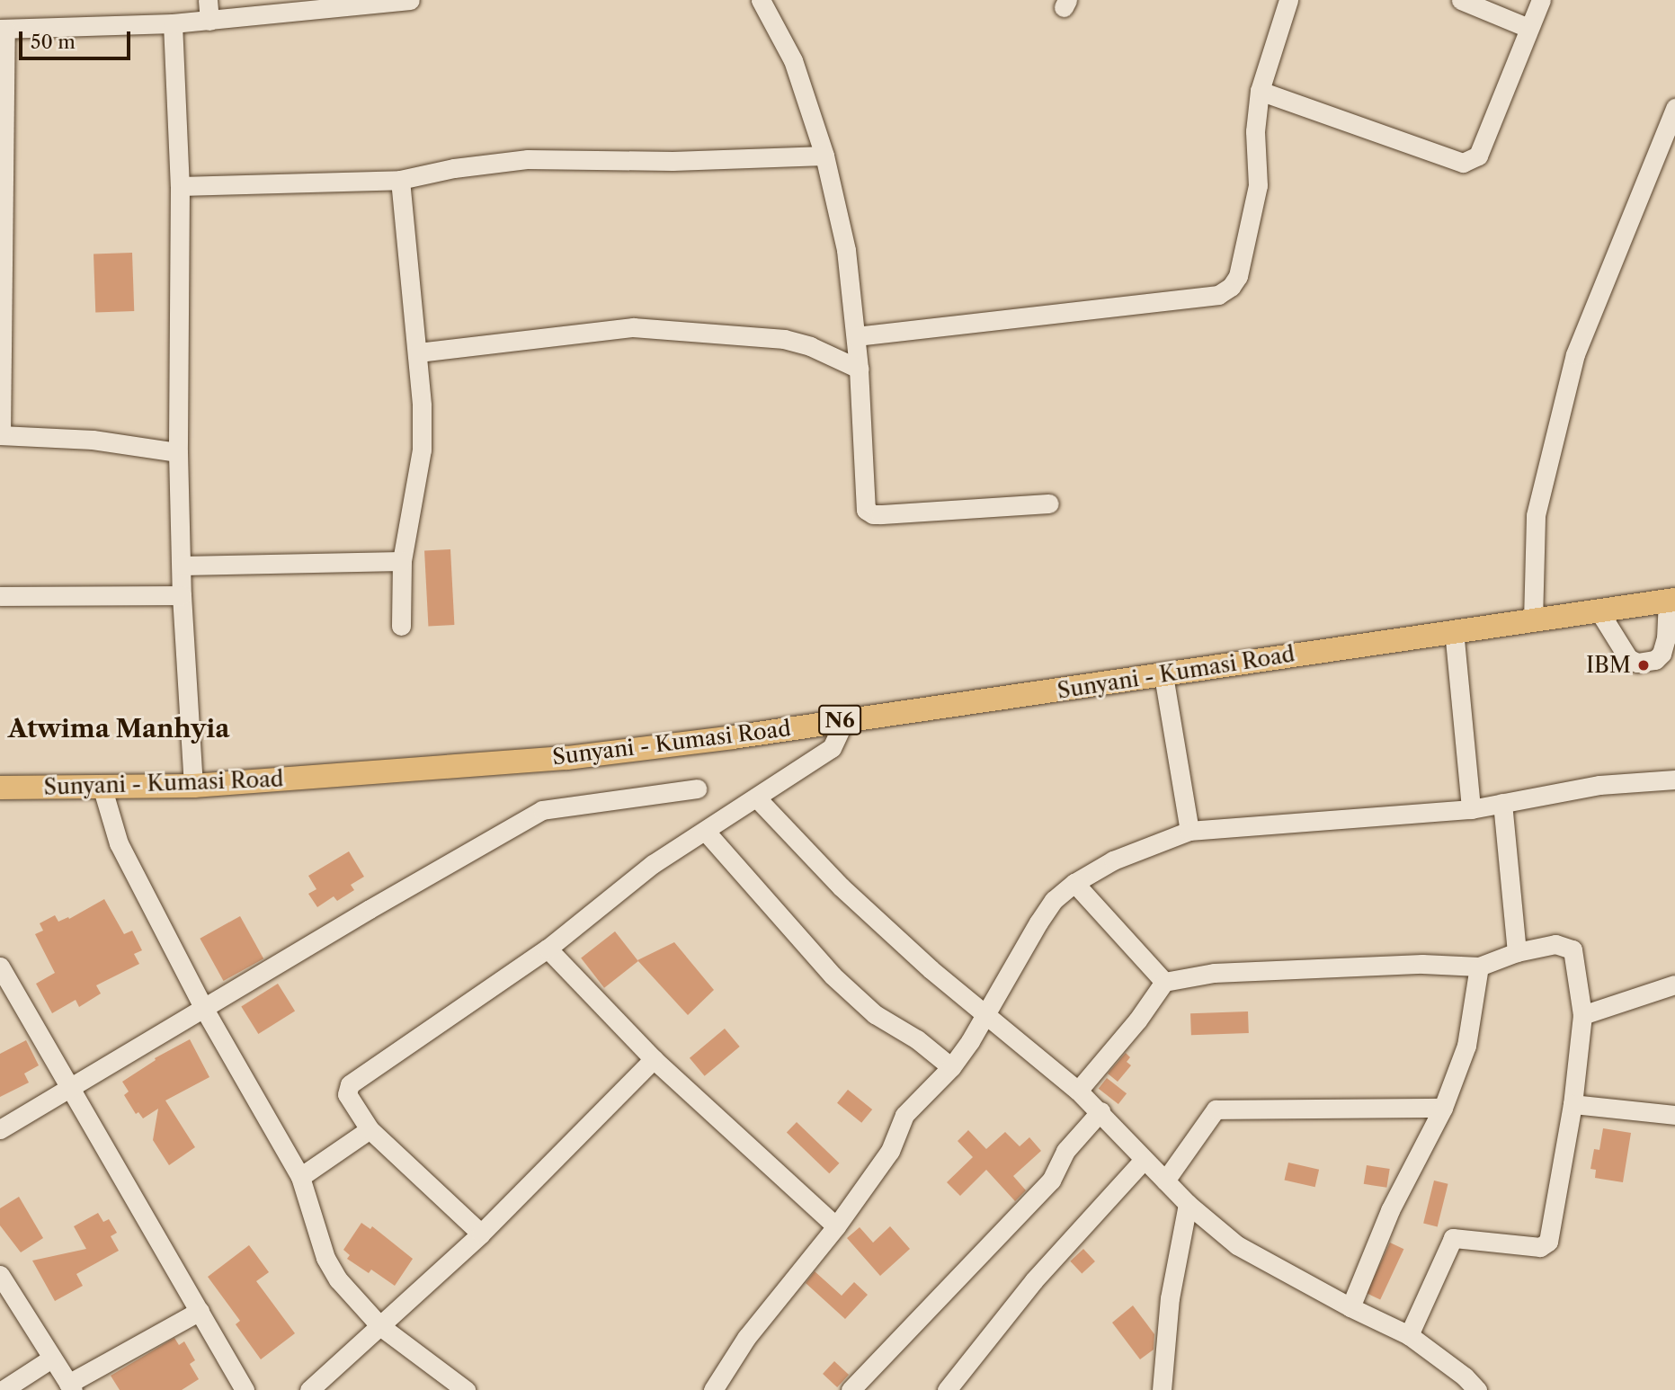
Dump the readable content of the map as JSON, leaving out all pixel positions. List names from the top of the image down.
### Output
{
  "streets": {
    "main road": ["Sunyani - Kumasi Road", "N6"]
  },
  "districts": ["Atwima Manhyia"],
  "places": ["IBM"],
  "scale_bar": "50 m"
}
